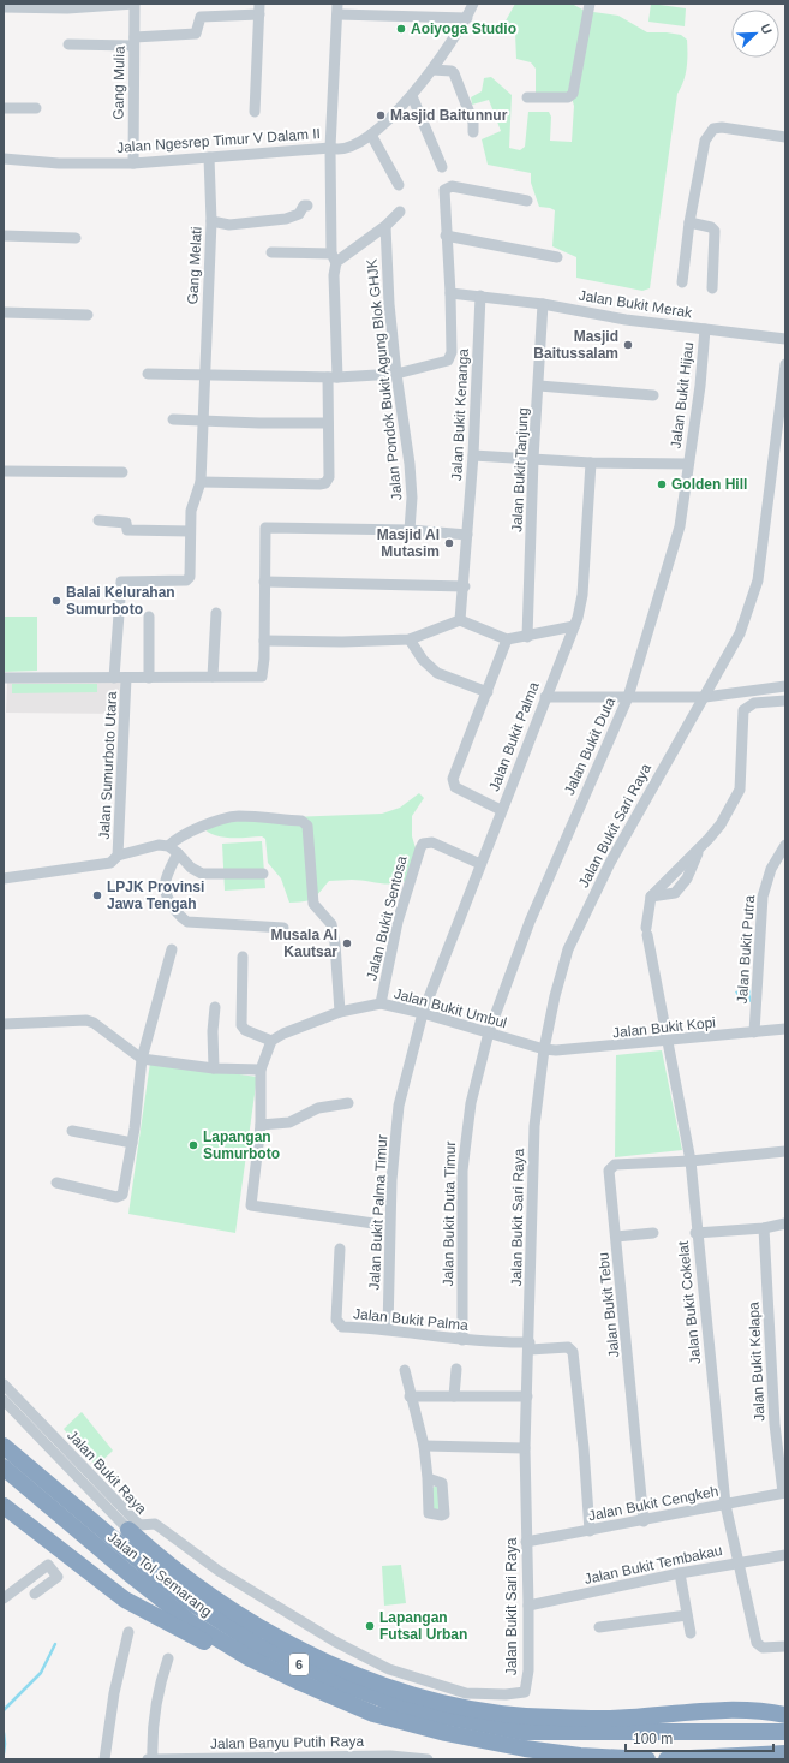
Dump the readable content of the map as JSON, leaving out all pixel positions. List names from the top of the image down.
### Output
{
  "streets": {
    "highway": ["Jalan Tol Semarang", "6"],
    "street": [
      "Gang Mulia",
      "Jalan Ngesrep Timur V Dalam II",
      "Gang Melati",
      "Jalan Bukit Merak",
      "Jalan Pondok Bukit Agung Blok GHJK",
      "Jalan Bukit Hijau",
      "Jalan Bukit Kenanga",
      "Jalan Bukit Tanjung",
      "Jalan Bukit Palma",
      "Jalan Bukit Duta",
      "Jalan Sumurboto Utara",
      "Jalan Bukit Sari Raya",
      "Jalan Bukit Sentosa",
      "Jalan Bukit Putra",
      "Jalan Bukit Umbul",
      "Jalan Bukit Kopi",
      "Jalan Bukit Palma Timur",
      "Jalan Bukit Duta Timur",
      "Jalan Bukit Cokelat",
      "Jalan Bukit Tebu",
      "Jalan Bukit Kelapa",
      "Jalan Bukit Raya",
      "Jalan Bukit Cengkeh",
      "Jalan Bukit Tembakau",
      "Jalan Banyu Putih Raya"
    ]
  },
  "crossings": [
    ["Gang Mulia", "Jalan Ngesrep Timur V Dalam II"],
    ["Jalan Ngesrep Timur V Dalam II", "Gang Melati"],
    ["Jalan Bukit Merak", "Jalan Bukit Hijau"],
    ["Jalan Bukit Merak", "Jalan Bukit Kenanga"],
    ["Jalan Bukit Merak", "Jalan Bukit Tanjung"],
    ["Jalan Bukit Hijau", "Jalan Bukit Duta"],
    ["Jalan Bukit Palma", "Jalan Bukit Sari Raya"],
    ["Jalan Bukit Palma", "Jalan Bukit Sentosa"],
    ["Jalan Bukit Palma", "Jalan Bukit Umbul"],
    ["Jalan Bukit Palma", "Jalan Bukit Palma Timur"],
    ["Jalan Bukit Palma", "Jalan Bukit Duta Timur"],
    ["Jalan Bukit Palma", "Jalan Bukit Cengkeh"],
    ["Jalan Bukit Duta", "Jalan Bukit Umbul"],
    ["Jalan Bukit Duta", "Jalan Bukit Duta Timur"],
    ["Jalan Bukit Sari Raya", "Jalan Bukit Umbul"],
    ["Jalan Bukit Sari Raya", "Jalan Bukit Kopi"],
    ["Jalan Bukit Sari Raya", "Jalan Bukit Raya"],
    ["Jalan Bukit Sari Raya", "Jalan Bukit Cengkeh"],
    ["Jalan Bukit Sari Raya", "Jalan Bukit Tembakau"],
    ["Jalan Bukit Sentosa", "Jalan Bukit Umbul"],
    ["Jalan Bukit Putra", "Jalan Bukit Kopi"],
    ["Jalan Bukit Umbul", "Jalan Bukit Kopi"],
    ["Jalan Bukit Umbul", "Jalan Bukit Palma Timur"],
    ["Jalan Bukit Umbul", "Jalan Bukit Duta Timur"],
    ["Jalan Bukit Kopi", "Jalan Bukit Cokelat"],
    ["Jalan Bukit Cokelat", "Jalan Bukit Tebu"],
    ["Jalan Bukit Cokelat", "Jalan Bukit Cengkeh"],
    ["Jalan Bukit Cokelat", "Jalan Bukit Tembakau"],
    ["Jalan Bukit Tebu", "Jalan Bukit Cengkeh"],
    ["Jalan Bukit Kelapa", "Jalan Bukit Cengkeh"]
  ],
  "places": [
    "Aoiyoga Studio",
    "Masjid Baitunnur",
    "Masjid Baitussalam",
    "Golden Hill",
    "Masjid Al Mutasim",
    "Balai Kelurahan Sumurboto",
    "LPJK Provinsi Jawa Tengah",
    "Musala Al Kautsar",
    "Lapangan Sumurboto",
    "Lapangan Futsal Urban"
  ],
  "scale_bar": "100 m",
  "north": "top right"
}
